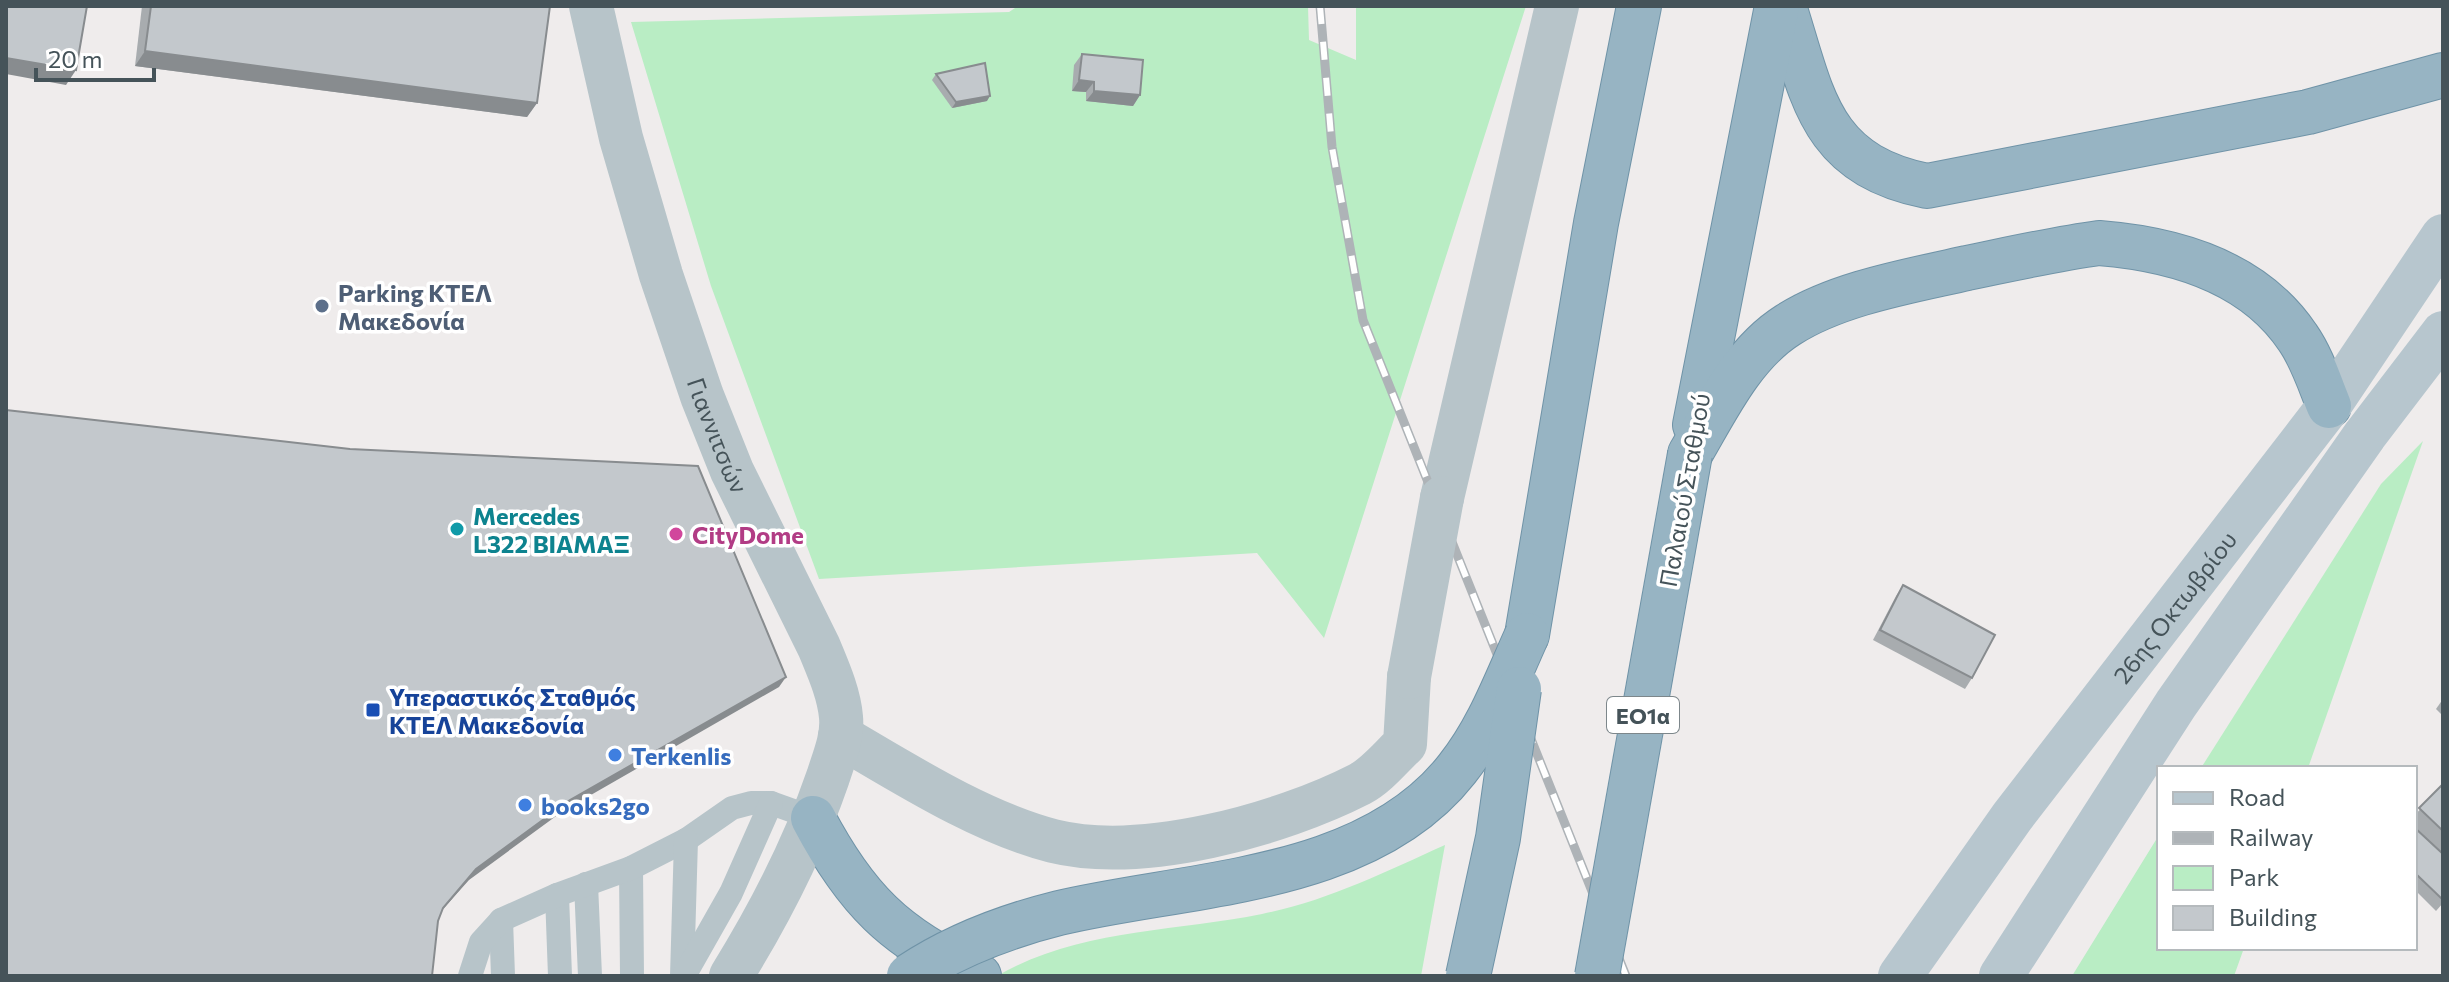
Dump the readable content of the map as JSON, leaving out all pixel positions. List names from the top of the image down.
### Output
{
  "streets": {
    "highway": ["Παλαιού Σταθμού", "ΕΟ1α"],
    "main road": ["26ης Οκτωβρίου"],
    "street": ["Γιαννιτσών"]
  },
  "places": {
    "other": [
      "Parking ΚΤΕΛ Μακεδονία",
      "Mercedes L322 ΒΙΑΜΑΞ",
      "CityDome",
      "Terkenlis",
      "books2go"
    ],
    "transit": ["Υπεραστικός Σταθμός ΚΤΕΛ Μακεδονία"]
  },
  "legend": [
    "Road",
    "Railway",
    "Park",
    "Building"
  ],
  "scale_bar": "20 m"
}
